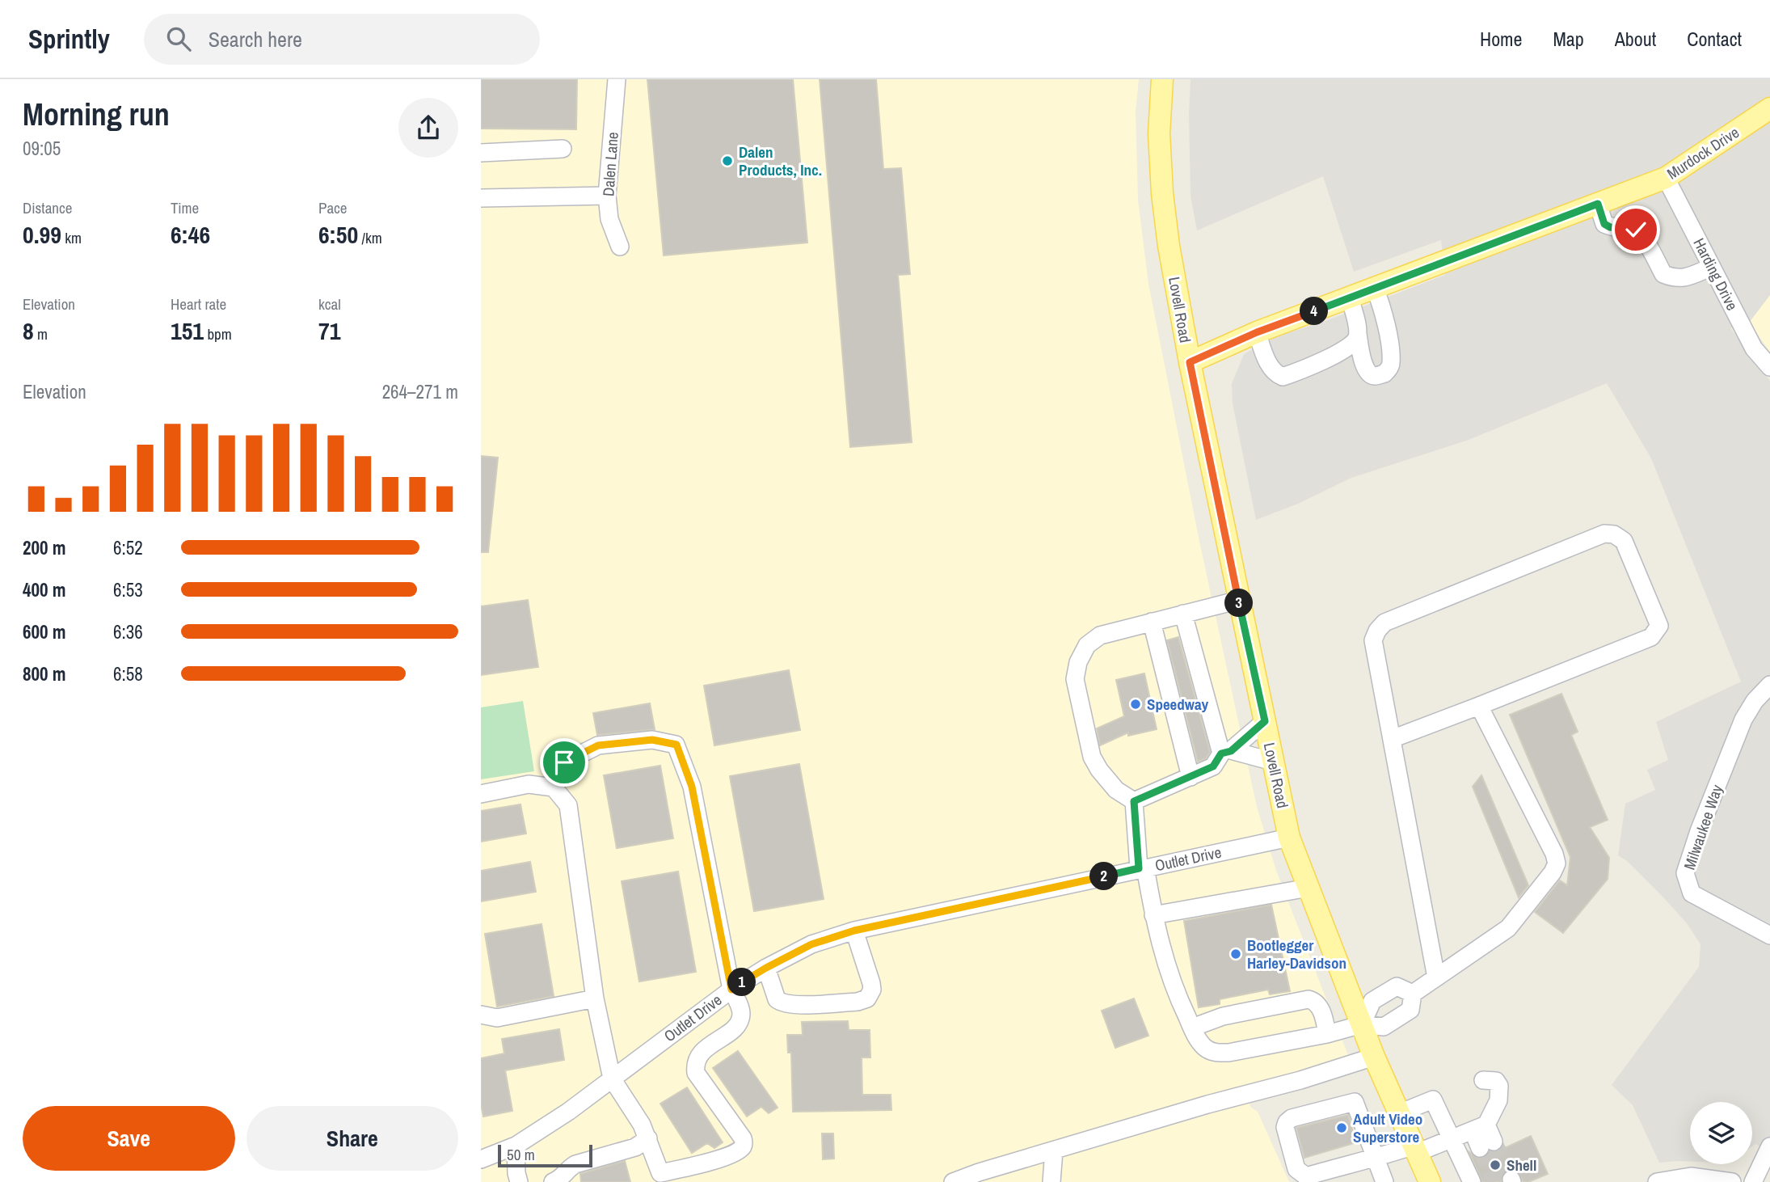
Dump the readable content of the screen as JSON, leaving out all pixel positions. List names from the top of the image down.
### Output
{
  "streets": {
    "main road": ["Murdock Drive", "Lovell Road"],
    "street": [
      "Dalen Lane",
      "Harding Drive",
      "Milwaukee Way",
      "Outlet Drive"
    ]
  },
  "crossings": [
    ["Murdock Drive", "Harding Drive"],
    ["Murdock Drive", "Lovell Road"],
    ["Lovell Road", "Outlet Drive"]
  ],
  "places": [
    "Dalen Products, Inc.",
    "Speedway",
    "Bootlegger Harley-Davidson",
    "Adult Video Superstore",
    "Shell"
  ],
  "scale_bar": "50 m",
  "page": {
    "header": "Sprintly",
    "search": "Search here",
    "nav": [
      "Home",
      "Map",
      "About",
      "Contact"
    ],
    "heading": ["Morning run", "09:05"],
    "stats": [
      ["Distance", "0.99 km"],
      ["Time", "6:46"],
      ["Pace", "6:50 /km"],
      ["Elevation", "8 m"],
      ["Heart rate", "151 bpm"],
      ["kcal", "71"]
    ],
    "pins": [
      "4",
      "3",
      "2",
      "1"
    ],
    "chart": ["Elevation", "264–271 m"],
    "list": [
      {
        "name": "200 m",
        "note": "6:52"
      },
      {
        "name": "400 m",
        "note": "6:53"
      },
      {
        "name": "600 m",
        "note": "6:36"
      },
      {
        "name": "800 m",
        "note": "6:58"
      }
    ],
    "buttons": ["Save", "Share"],
    "scale": "50 m"
  }
}
